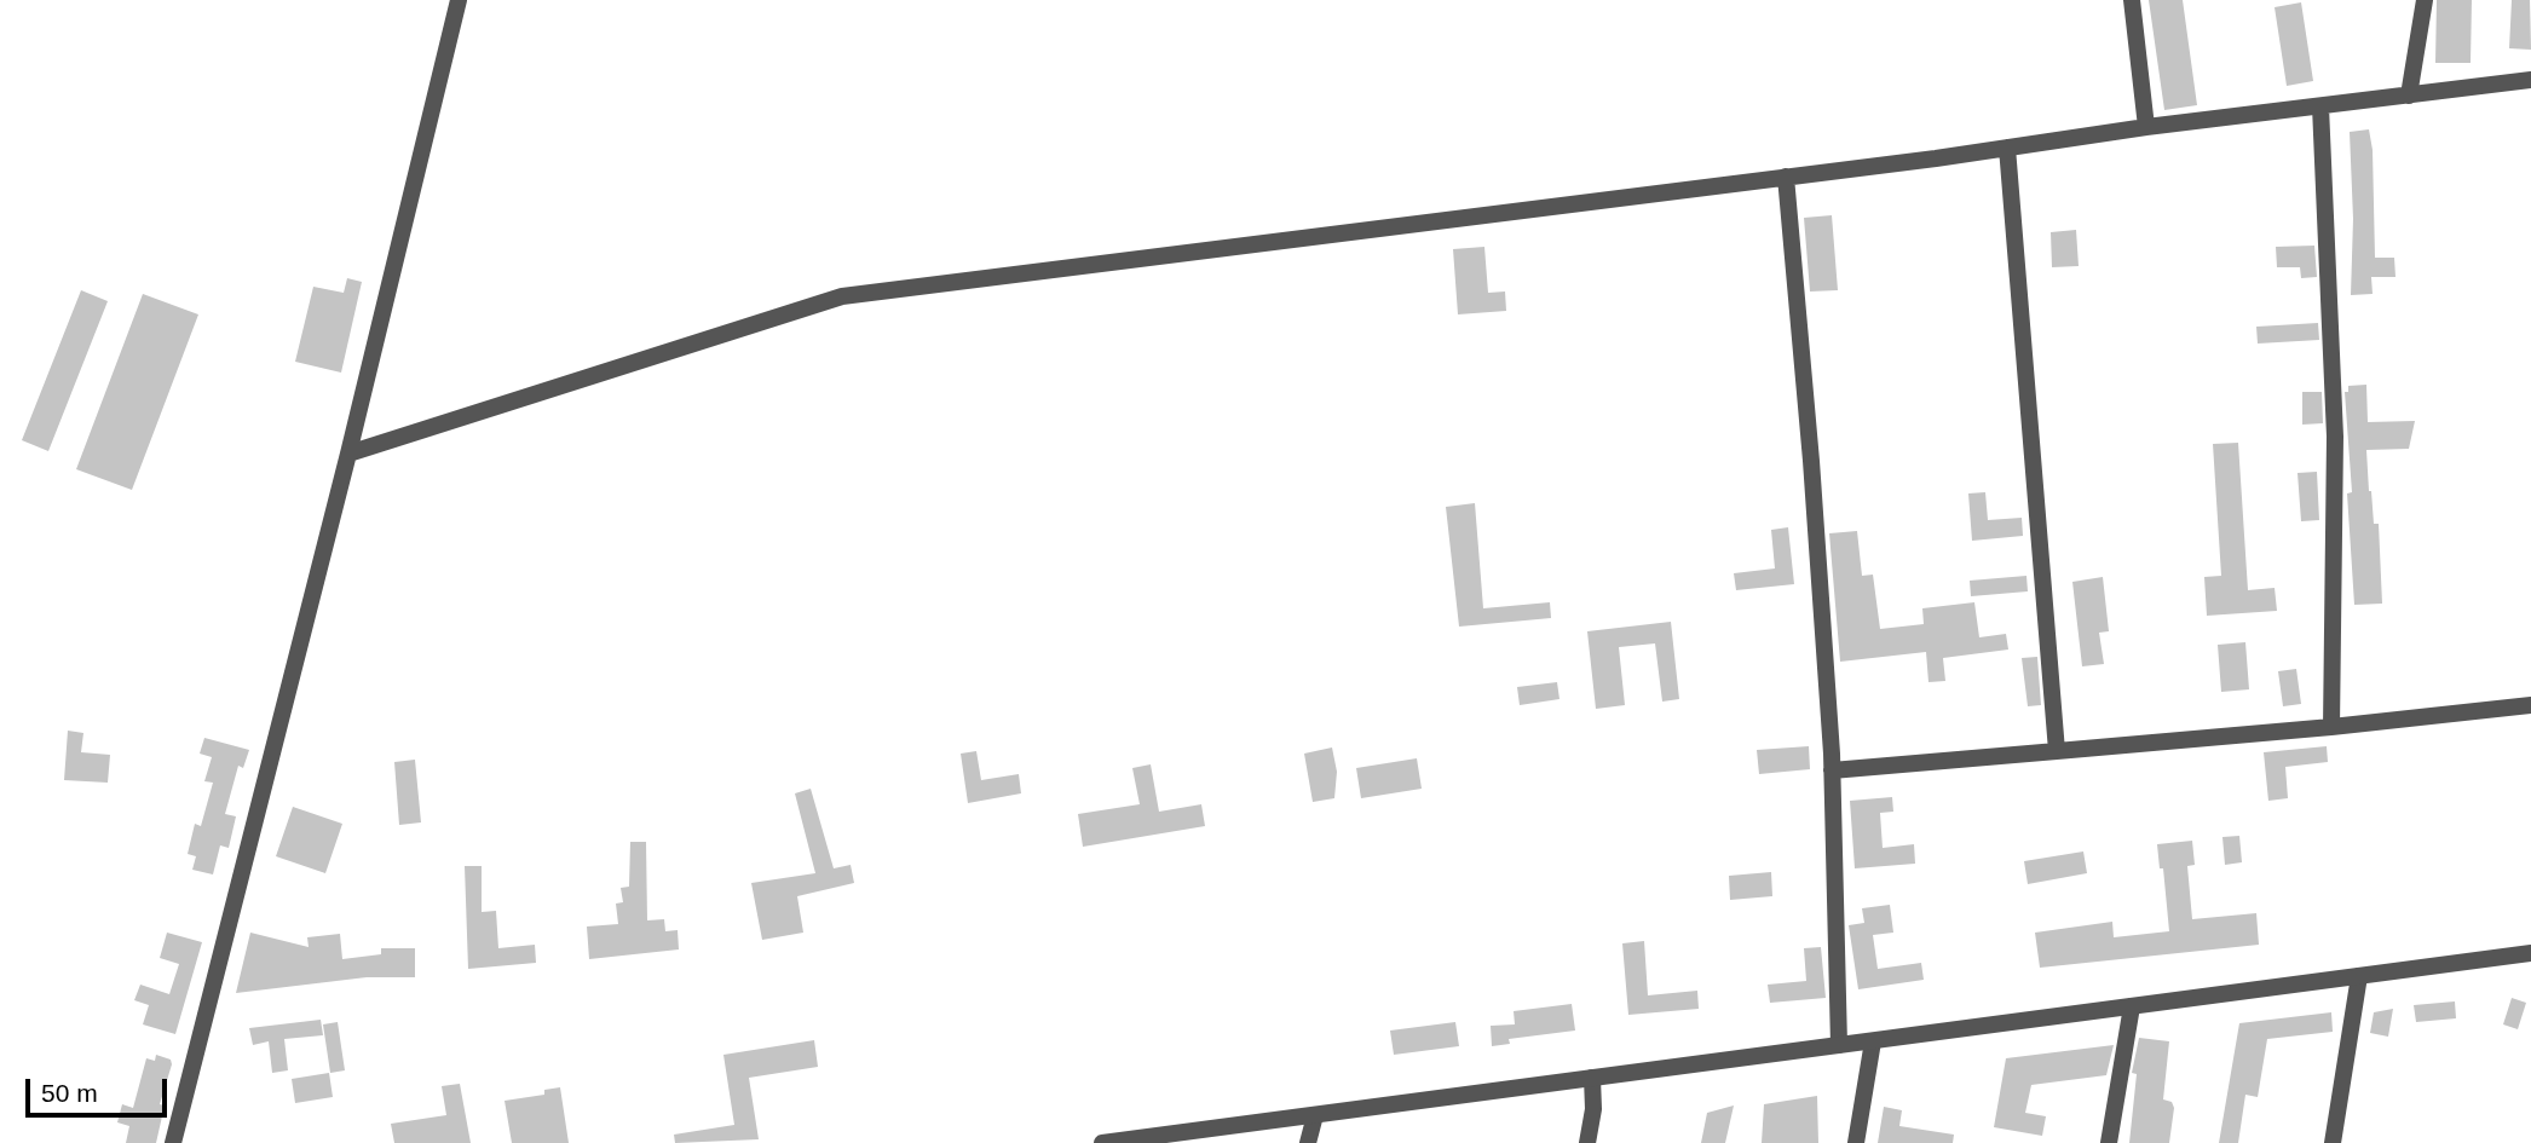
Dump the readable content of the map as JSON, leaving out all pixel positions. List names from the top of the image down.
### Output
{
  "scale_bar": "50 m"
}
